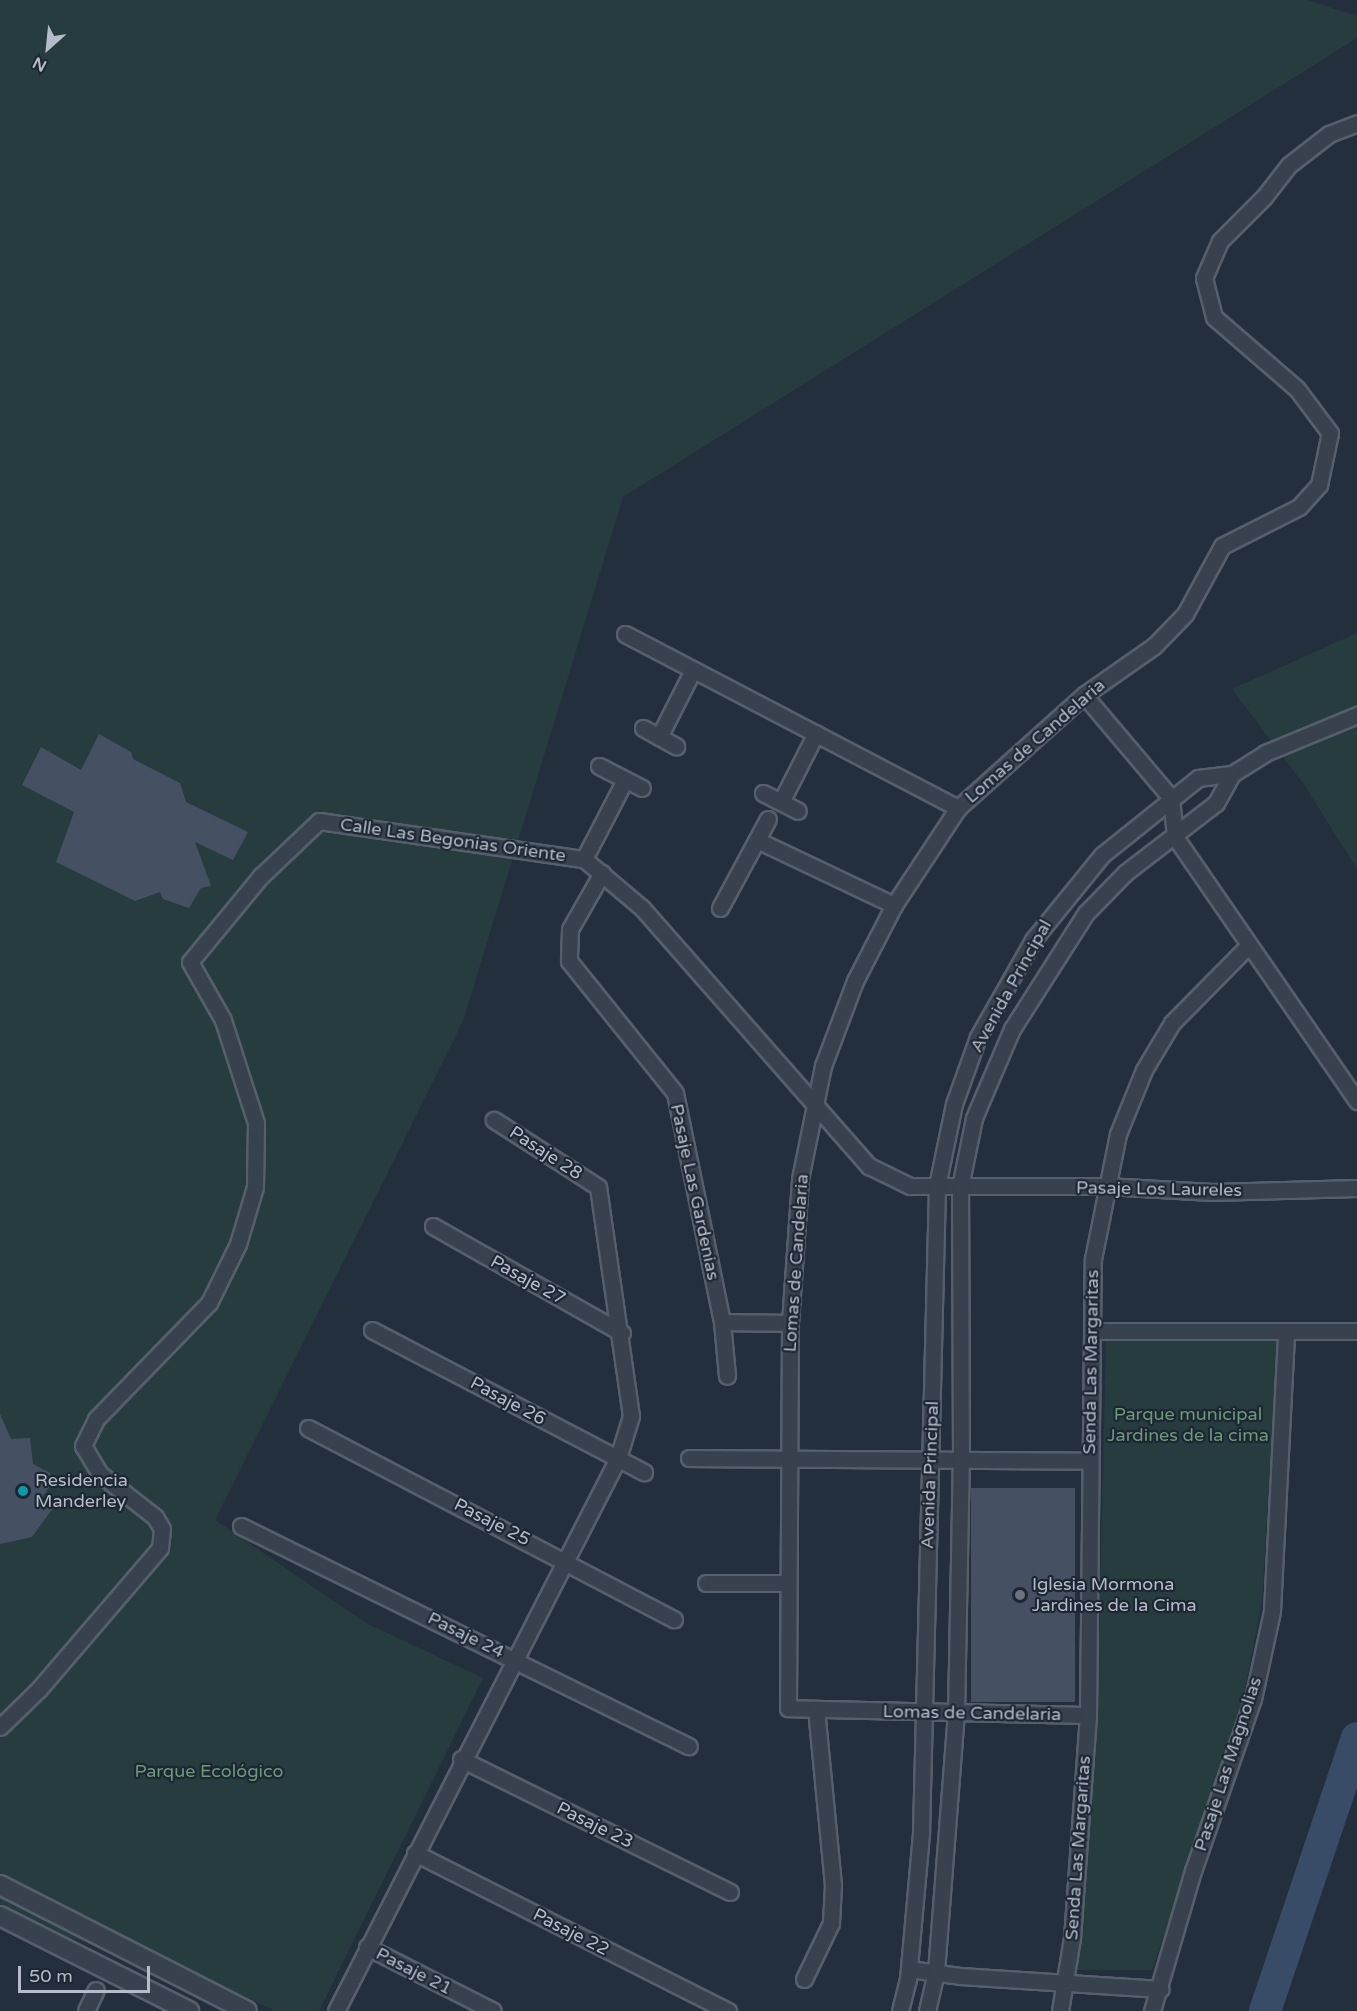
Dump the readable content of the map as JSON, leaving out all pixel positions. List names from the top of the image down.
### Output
{
  "streets": {
    "street": [
      "Lomas de Candelaria",
      "Calle Las Begonias Oriente",
      "Avenida Principal",
      "Pasaje 28",
      "Pasaje Los Laureles",
      "Pasaje Las Gardenias",
      "Pasaje 27",
      "Senda Las Margaritas",
      "Pasaje 26",
      "Pasaje 25",
      "Pasaje 24",
      "Pasaje Las Magnolias",
      "Pasaje 23",
      "Pasaje 22",
      "Pasaje 21"
    ]
  },
  "crossings": [
    ["Lomas de Candelaria", "Calle Las Begonias Oriente"],
    ["Lomas de Candelaria", "Avenida Principal"],
    ["Lomas de Candelaria", "Senda Las Margaritas"],
    ["Calle Las Begonias Oriente", "Avenida Principal"],
    ["Calle Las Begonias Oriente", "Pasaje Los Laureles"],
    ["Calle Las Begonias Oriente", "Pasaje Las Gardenias"],
    ["Avenida Principal", "Pasaje Los Laureles"],
    ["Pasaje 28", "Pasaje 27"],
    ["Pasaje Los Laureles", "Senda Las Margaritas"]
  ],
  "parks": ["Parque municipal Jardines de la cima", "Parque Ecológico"],
  "places": ["Residencia Manderley", "Iglesia Mormona Jardines de la Cima"],
  "scale_bar": "50 m",
  "north": "bottom left"
}
